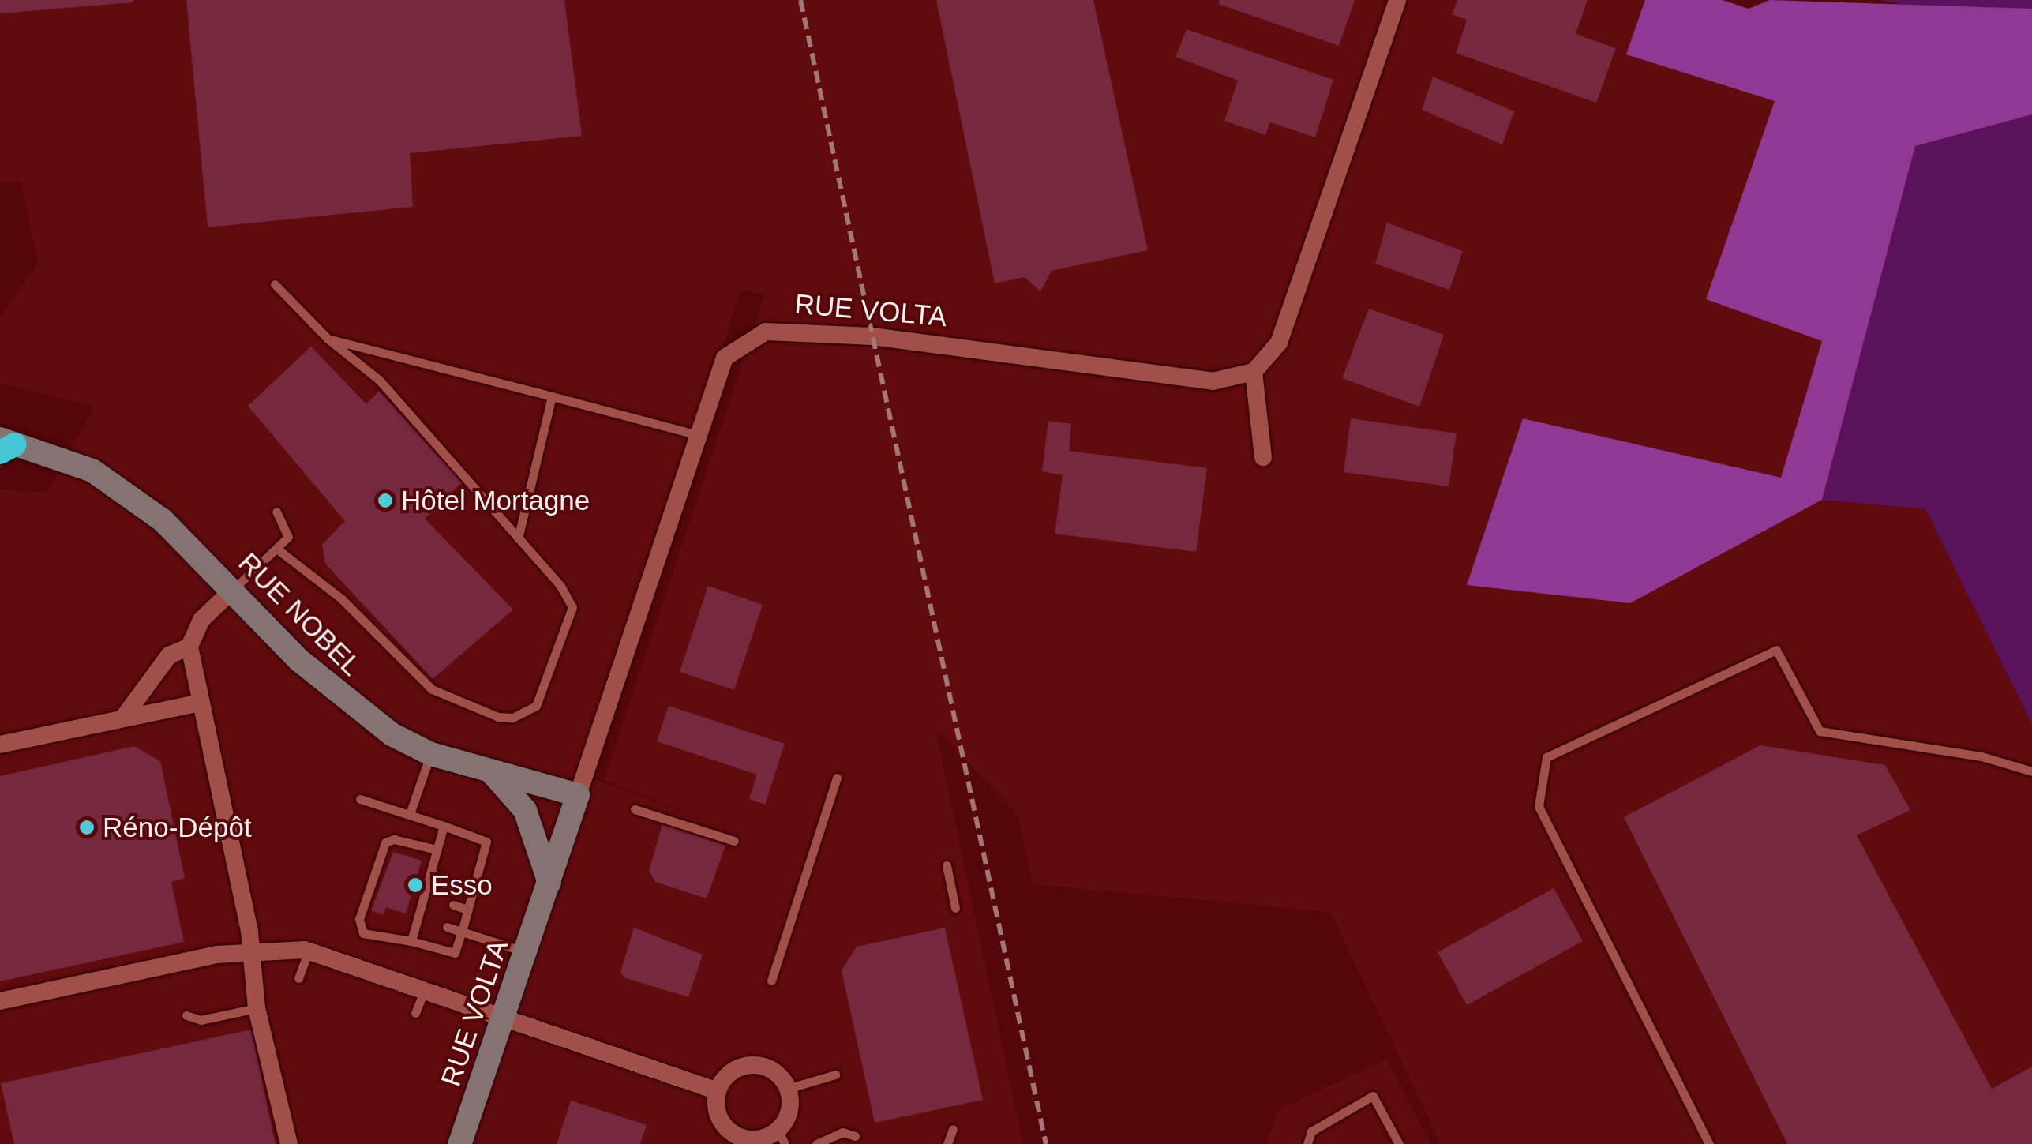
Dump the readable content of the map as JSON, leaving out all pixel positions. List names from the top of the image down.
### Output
{
  "streets": {
    "street": ["RUE VOLTA", "RUE NOBEL"]
  },
  "crossings": [
    ["RUE VOLTA", "RUE NOBEL"]
  ],
  "places": ["Hôtel Mortagne", "Réno-Dépôt", "Esso"]
}
